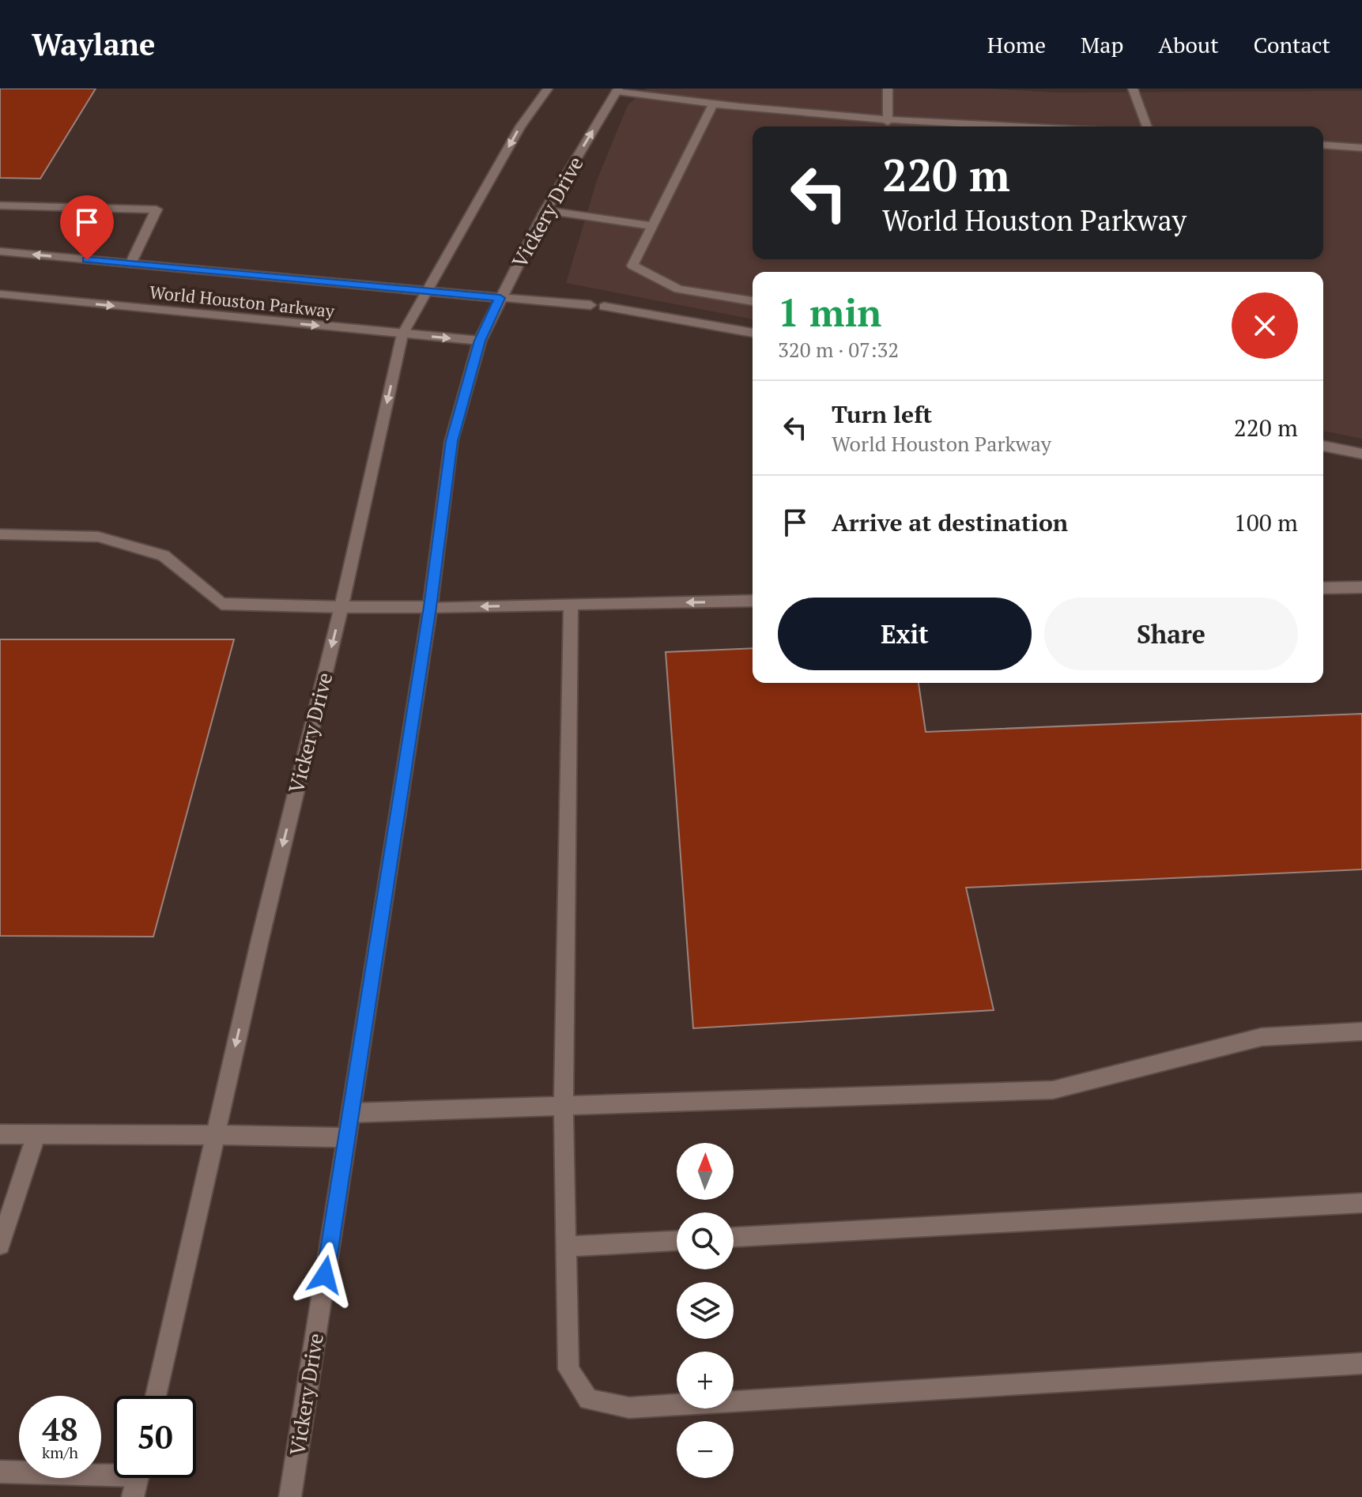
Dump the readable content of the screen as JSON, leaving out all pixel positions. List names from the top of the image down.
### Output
{
  "streets": {
    "main road": ["Vickery Drive", "World Houston Parkway"]
  },
  "crossings": [
    ["Vickery Drive", "World Houston Parkway"]
  ],
  "north": "top",
  "page": {
    "header": "Waylane",
    "nav": [
      "Home",
      "Map",
      "About",
      "Contact"
    ],
    "turn": ["220 m", "World Houston Parkway"],
    "heading": ["1 min", "320 m · 07:32"],
    "list": [
      {
        "name": "Turn left",
        "note": "World Houston Parkway",
        "value": "220 m"
      },
      {
        "name": "Arrive at destination",
        "value": "100 m"
      }
    ],
    "buttons": ["Exit", "Share"],
    "map_buttons": ["+", "−"],
    "speed": "48 km/h",
    "limit": "50"
  }
}
